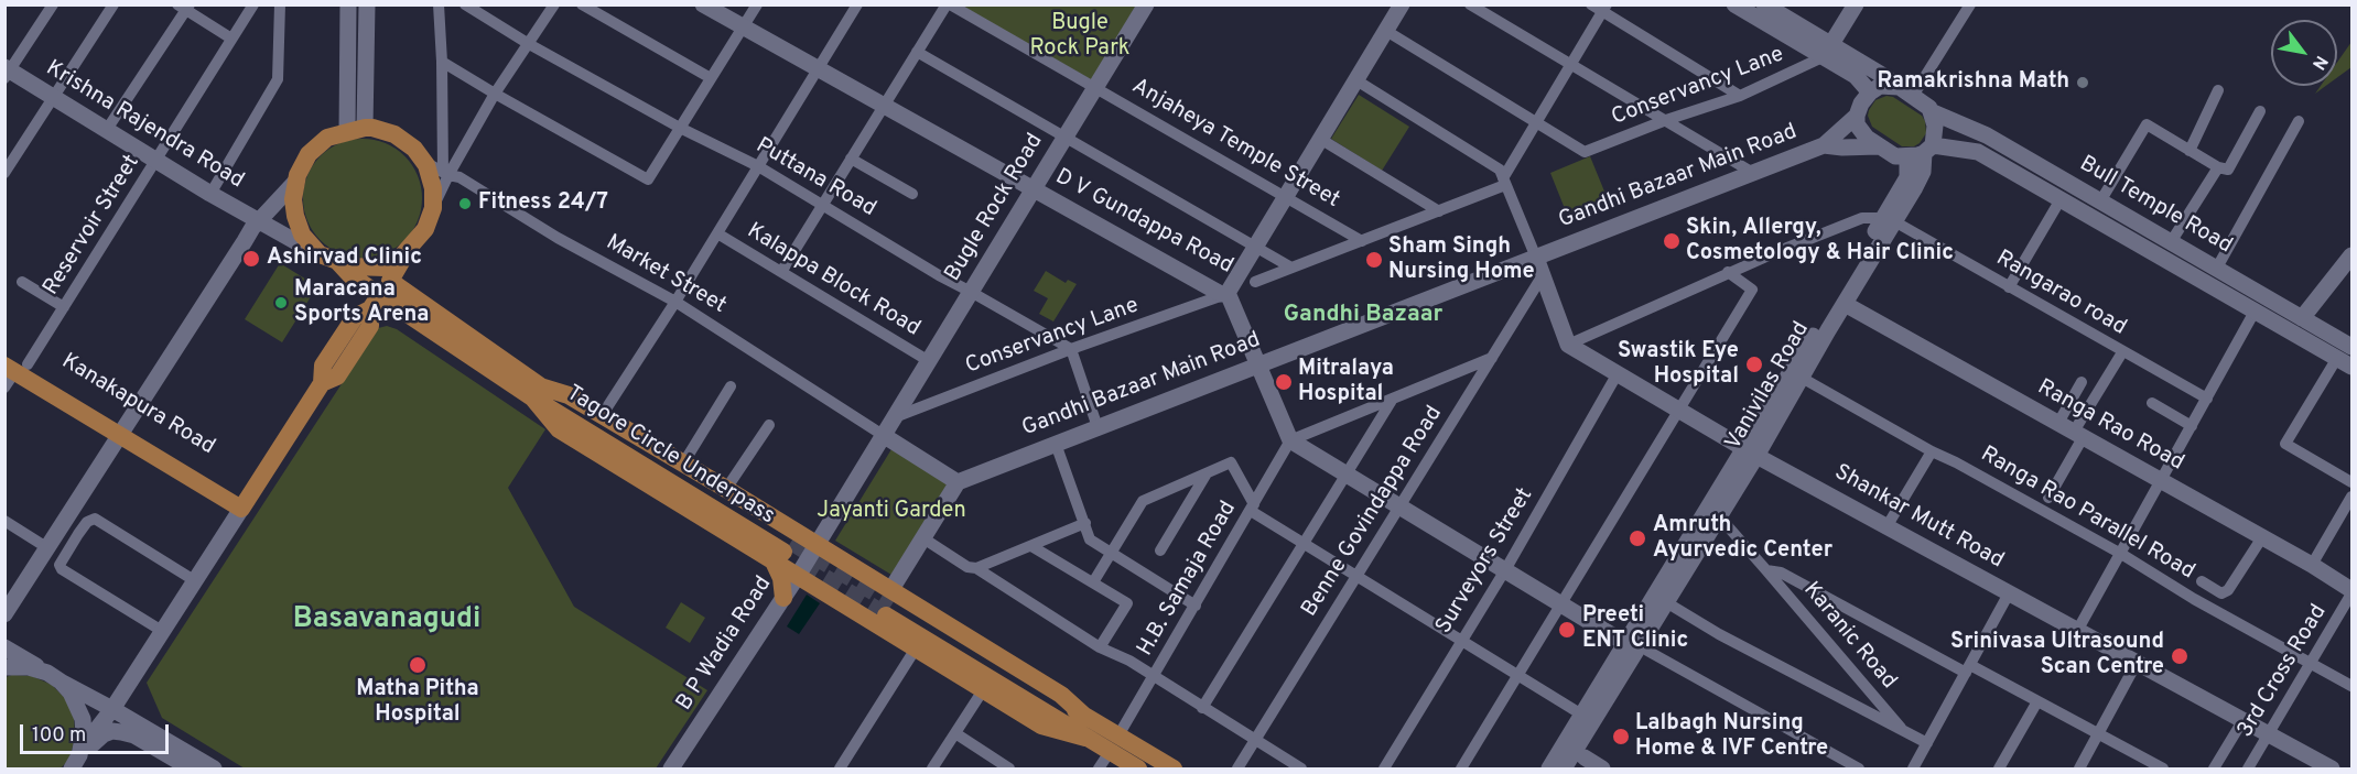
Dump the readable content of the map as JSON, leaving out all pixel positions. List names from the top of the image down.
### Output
{
  "streets": {
    "main road": ["Kanakapura Road", "Tagore Circle Underpass"],
    "street": [
      "Conservancy Lane",
      "Krishna Rajendra Road",
      "Anjaheya Temple Street",
      "Gandhi Bazaar Main Road",
      "Puttana Road",
      "Bull Temple Road",
      "Bugle Rock Road",
      "D V Gundappa Road",
      "Reservoir Street",
      "Market Street",
      "Kalappa Block Road",
      "Rangarao road",
      "Vanivilas Road",
      "Ranga Rao Road",
      "Benne Govindappa Road",
      "Ranga Rao Parallel Road",
      "Shankar Mutt Road",
      "Surveyors Street",
      "H.B. Samaja Road",
      "Karanic Road",
      "B P Wadia Road",
      "3rd Cross Road"
    ]
  },
  "crossings": [
    ["Conservancy Lane", "Puttana Road"],
    ["Conservancy Lane", "Bugle Rock Road"],
    ["Conservancy Lane", "D V Gundappa Road"],
    ["Krishna Rajendra Road", "Reservoir Street"],
    ["Krishna Rajendra Road", "Market Street"],
    ["Anjaheya Temple Street", "Bugle Rock Road"],
    ["Gandhi Bazaar Main Road", "D V Gundappa Road"],
    ["Puttana Road", "Bugle Rock Road"],
    ["Bull Temple Road", "Vanivilas Road"],
    ["Bugle Rock Road", "D V Gundappa Road"],
    ["Bugle Rock Road", "Market Street"],
    ["Bugle Rock Road", "Kalappa Block Road"],
    ["Bugle Rock Road", "B P Wadia Road"],
    ["D V Gundappa Road", "H.B. Samaja Road"],
    ["Reservoir Street", "Kanakapura Road"],
    ["Market Street", "B P Wadia Road"],
    ["Rangarao road", "Vanivilas Road"],
    ["Vanivilas Road", "Ranga Rao Road"],
    ["Vanivilas Road", "Ranga Rao Parallel Road"],
    ["Vanivilas Road", "Shankar Mutt Road"],
    ["Vanivilas Road", "Karanic Road"],
    ["Ranga Rao Road", "3rd Cross Road"],
    ["Ranga Rao Parallel Road", "3rd Cross Road"],
    ["Shankar Mutt Road", "Surveyors Street"],
    ["Shankar Mutt Road", "3rd Cross Road"]
  ],
  "districts": ["Gandhi Bazaar", "Basavanagudi"],
  "parks": ["Bugle Rock Park", "Jayanti Garden"],
  "places": [
    "Ramakrishna Math",
    "Fitness 24/7",
    "Skin, Allergy, Cosmetology & Hair Clinic",
    "Ashirvad Clinic",
    "Sham Singh Nursing Home",
    "Maracana Sports Arena",
    "Swastik Eye Hospital",
    "Mitralaya Hospital",
    "Amruth Ayurvedic Center",
    "Preeti ENT Clinic",
    "Srinivasa Ultrasound Scan Centre",
    "Matha Pitha Hospital",
    "Lalbagh Nursing Home & IVF Centre"
  ],
  "scale_bar": "100 m",
  "north": "bottom right"
}
